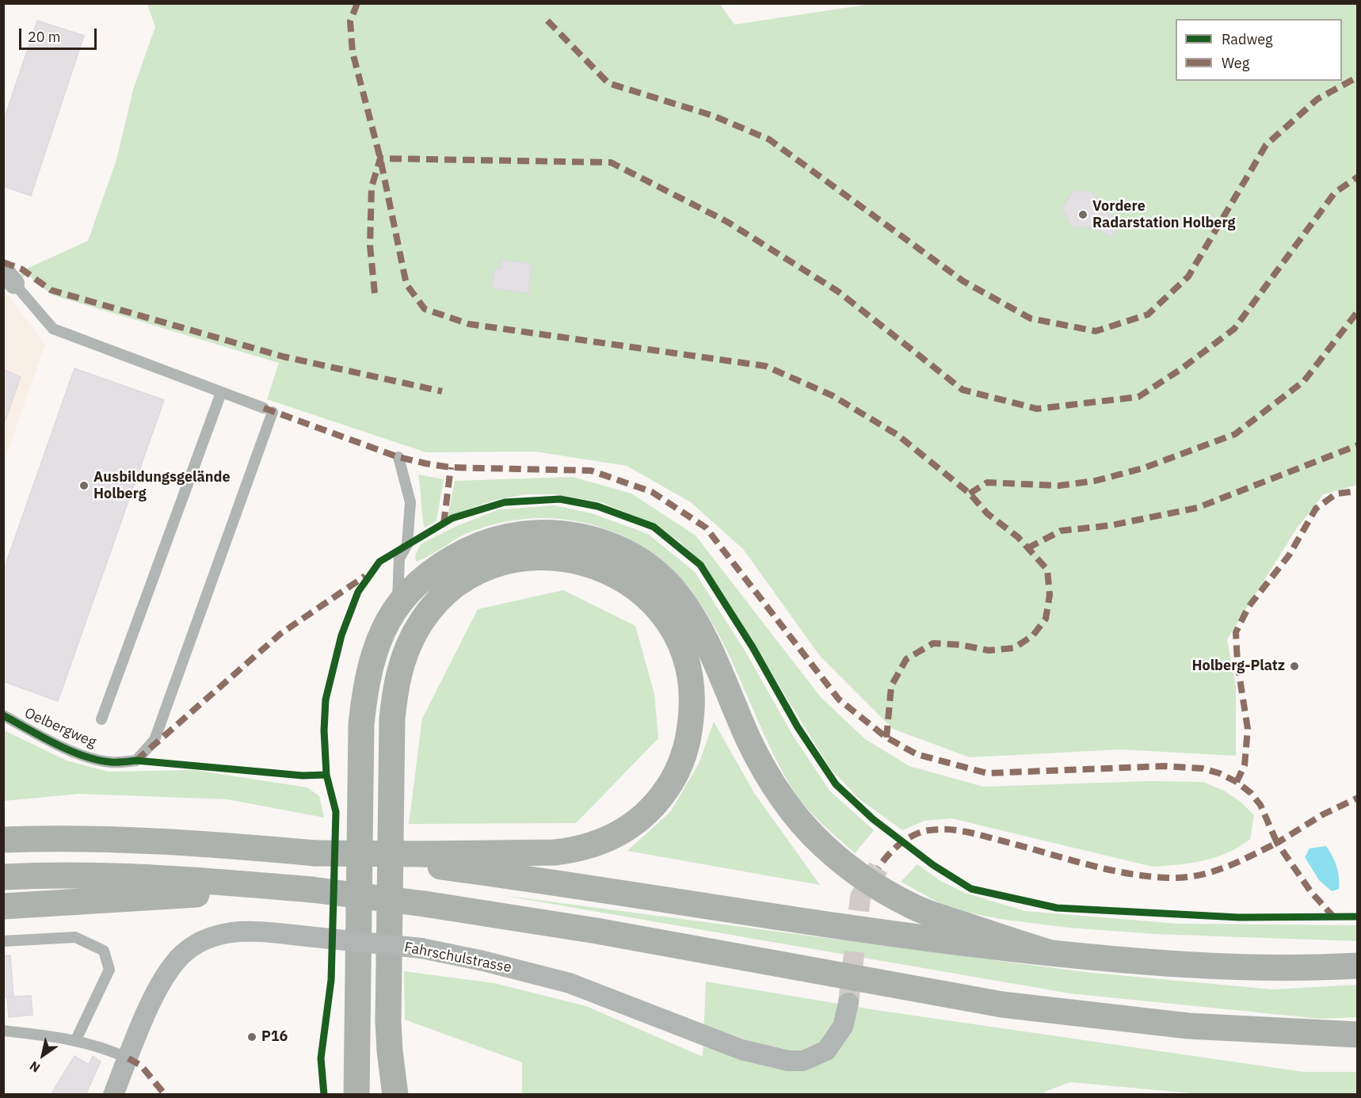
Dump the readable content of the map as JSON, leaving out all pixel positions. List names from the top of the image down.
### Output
{
  "streets": {
    "street": ["Fahrschulstrasse"],
    "lane": ["Oelbergweg"]
  },
  "places": [
    "Vordere Radarstation Holberg",
    "Ausbildungsgelände Holberg",
    "Holberg-Platz",
    "P16"
  ],
  "legend": ["Radweg", "Weg"],
  "scale_bar": "20 m",
  "north": "bottom left"
}
